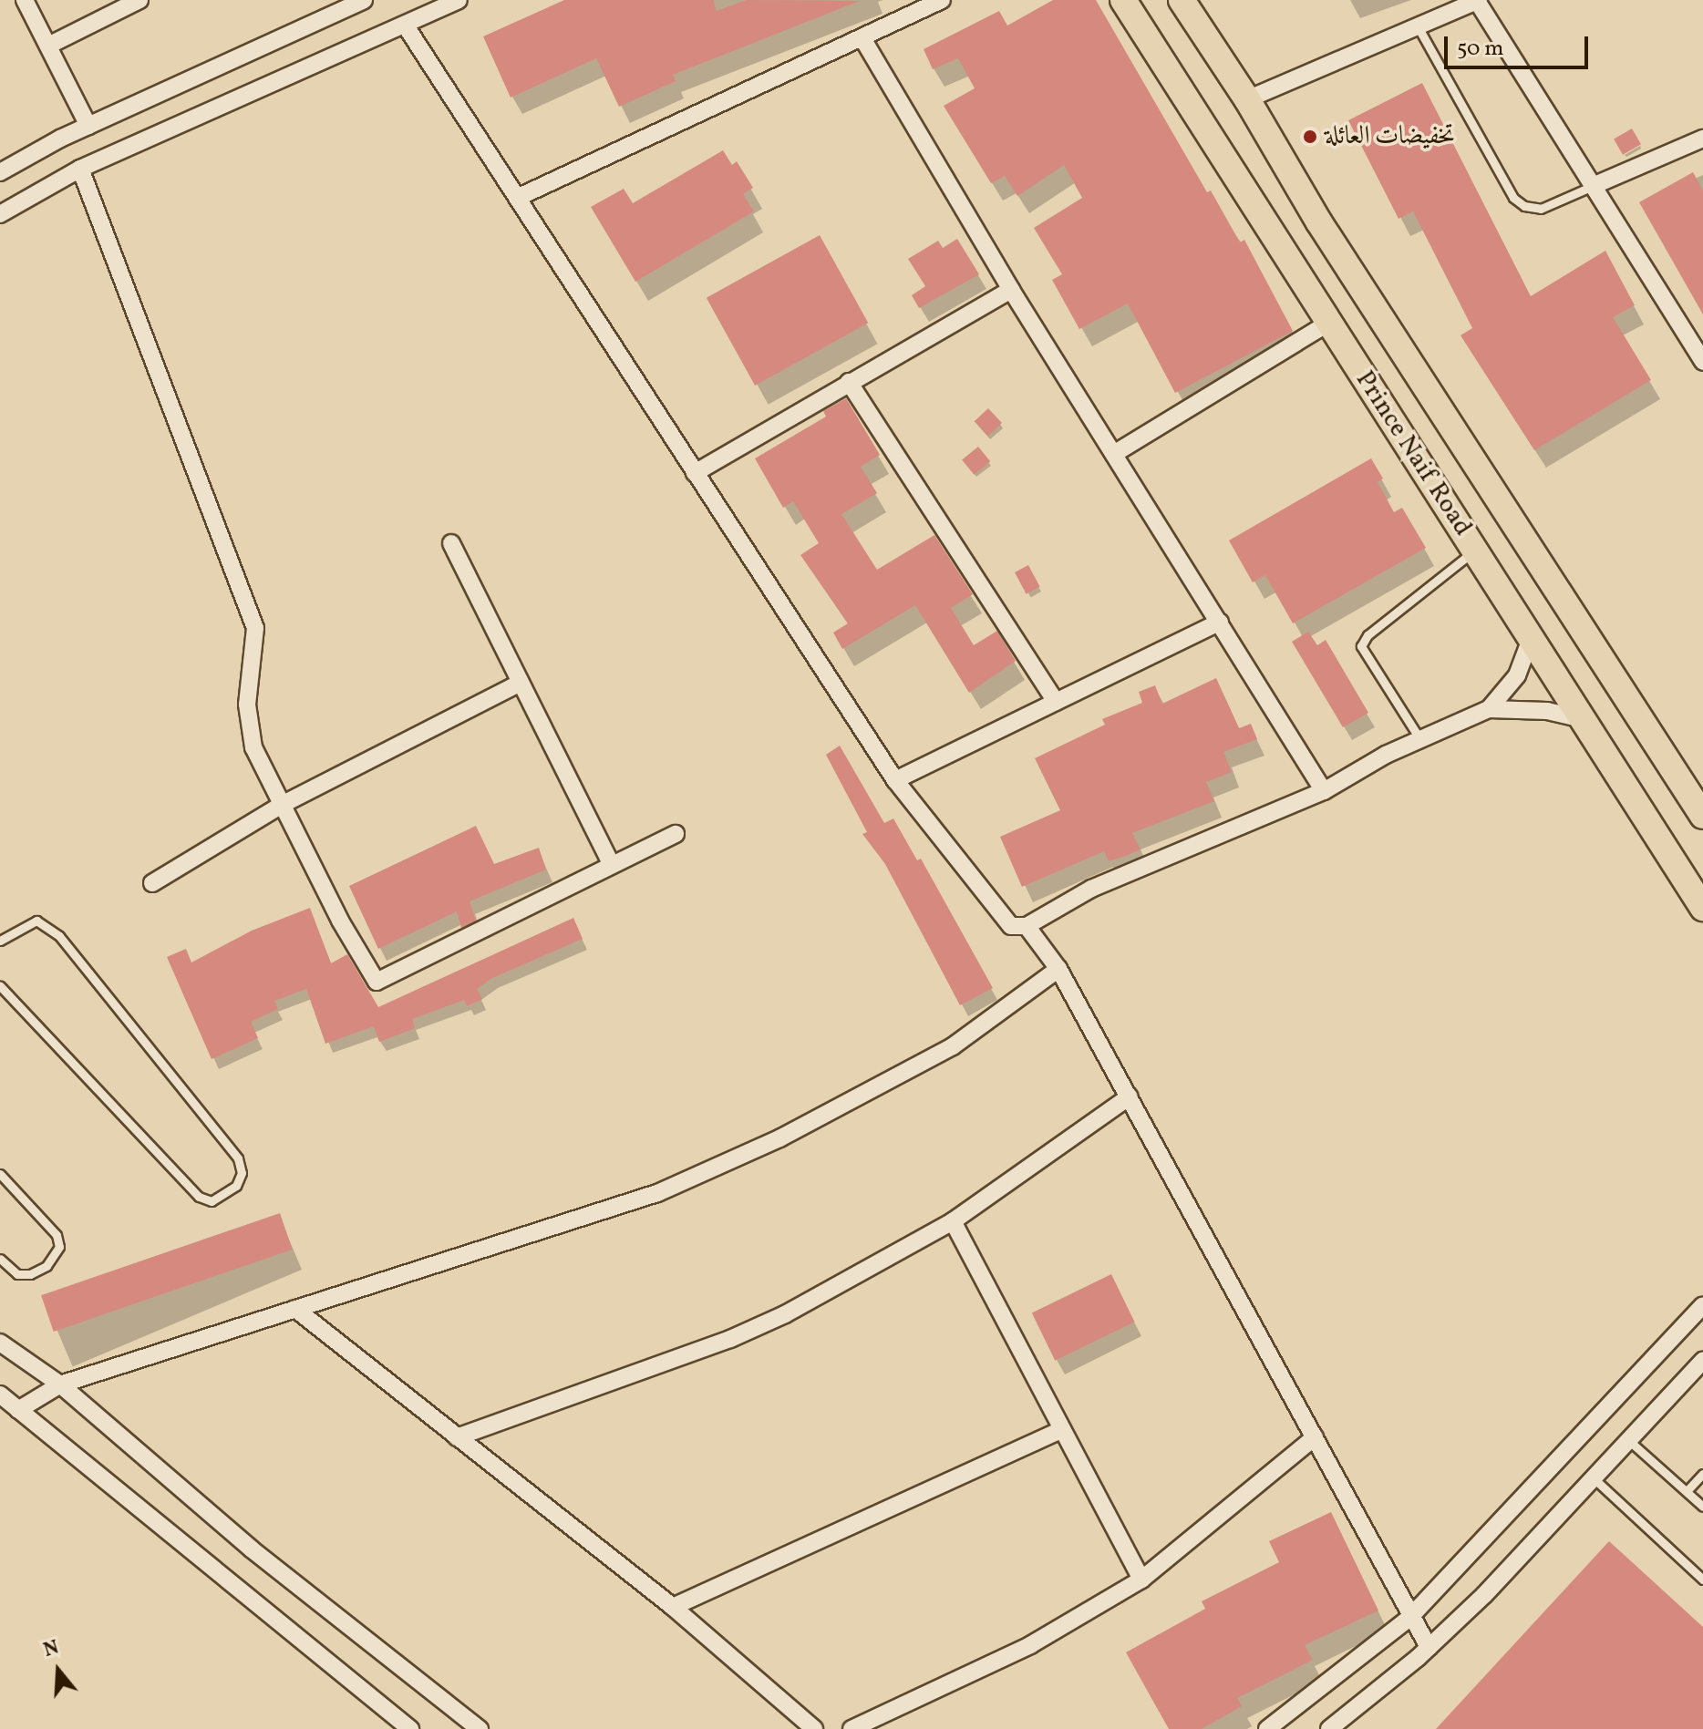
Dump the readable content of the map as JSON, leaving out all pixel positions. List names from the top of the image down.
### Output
{
  "streets": {
    "main road": ["Prince Naif Road"]
  },
  "places": ["تخفيضات العائلة"],
  "scale_bar": "50 m",
  "north": "top"
}
